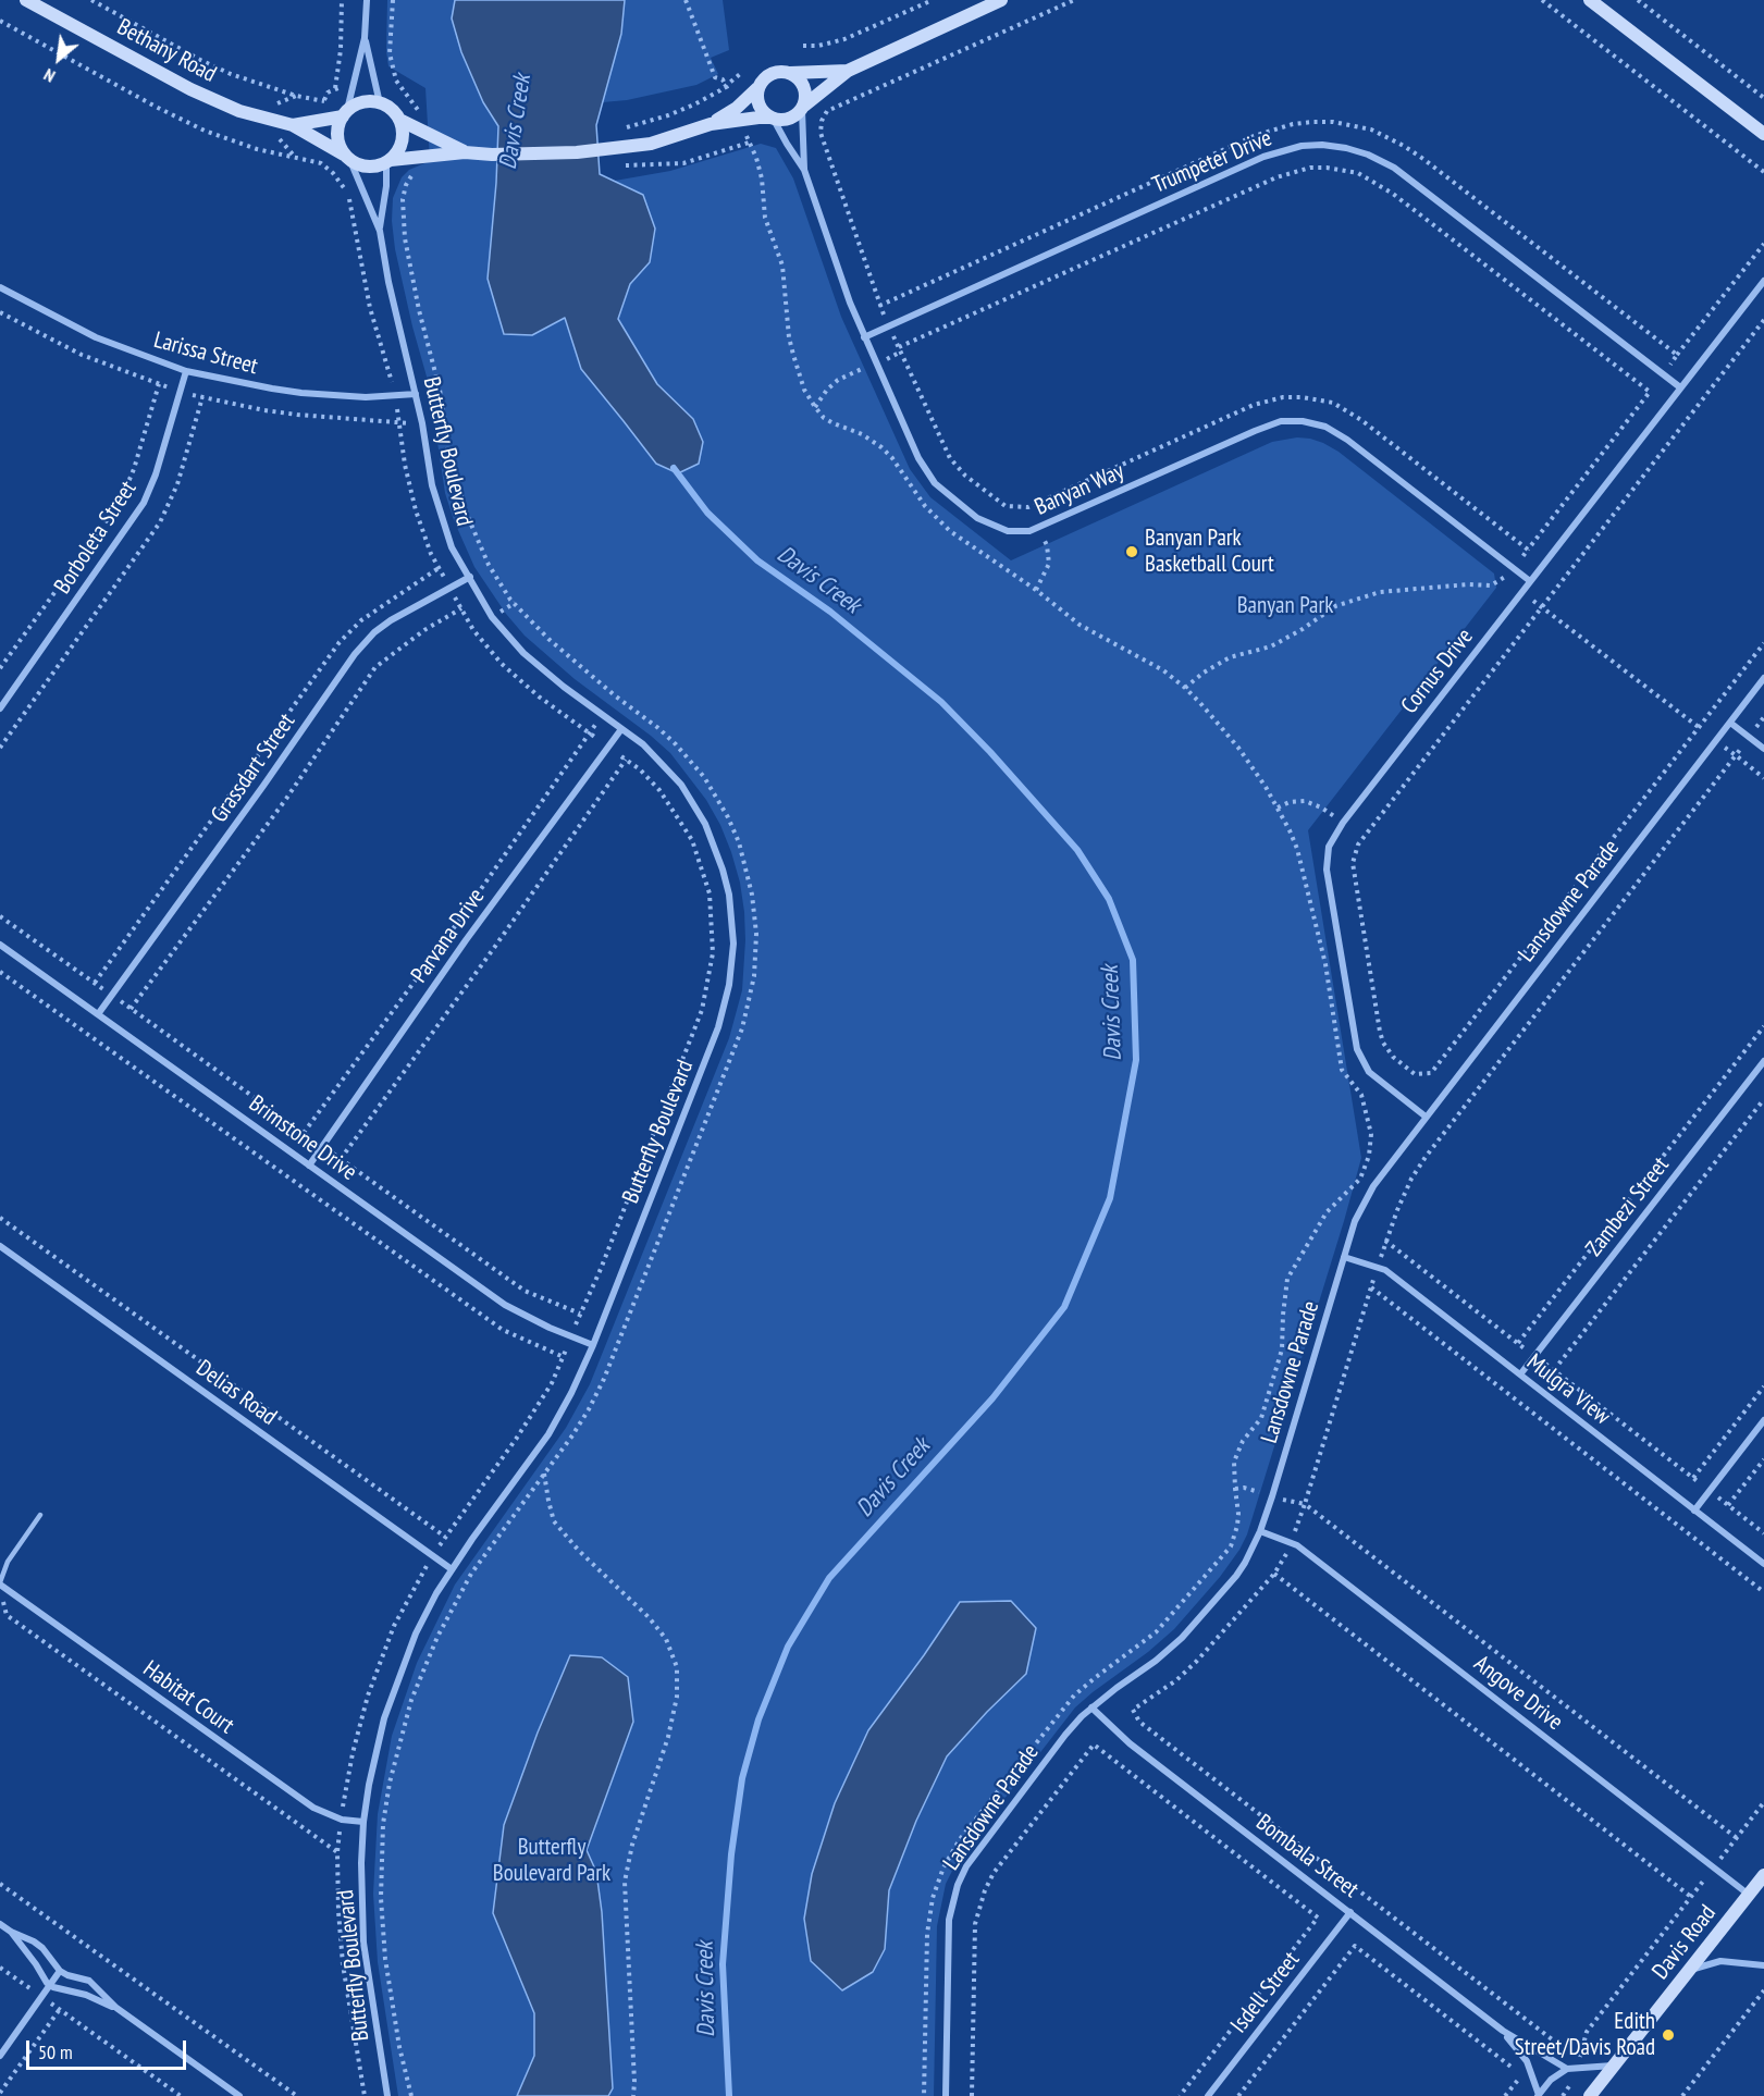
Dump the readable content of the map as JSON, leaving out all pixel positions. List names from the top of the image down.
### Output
{
  "streets": {
    "street": [
      "Bethany Road",
      "Trumpeter Drive",
      "Larissa Street",
      "Butterfly Boulevard",
      "Banyan Way",
      "Borboleta Street",
      "Cornus Drive",
      "Grassdart Street",
      "Lansdowne Parade",
      "Parvana Drive",
      "Brimstone Drive",
      "Zambezi Street",
      "Mulgra View",
      "Delias Road",
      "Angove Drive",
      "Habitat Court",
      "Bombala Street",
      "Davis Road",
      "Isdell Street"
    ]
  },
  "crossings": [
    ["Bethany Road", "Butterfly Boulevard"],
    ["Bethany Road", "Banyan Way"],
    ["Trumpeter Drive", "Banyan Way"],
    ["Trumpeter Drive", "Cornus Drive"],
    ["Larissa Street", "Butterfly Boulevard"],
    ["Larissa Street", "Borboleta Street"],
    ["Butterfly Boulevard", "Grassdart Street"],
    ["Butterfly Boulevard", "Parvana Drive"],
    ["Butterfly Boulevard", "Brimstone Drive"],
    ["Butterfly Boulevard", "Delias Road"],
    ["Butterfly Boulevard", "Habitat Court"],
    ["Banyan Way", "Cornus Drive"],
    ["Cornus Drive", "Lansdowne Parade"],
    ["Grassdart Street", "Brimstone Drive"],
    ["Lansdowne Parade", "Mulgra View"],
    ["Lansdowne Parade", "Angove Drive"],
    ["Lansdowne Parade", "Bombala Street"],
    ["Parvana Drive", "Brimstone Drive"],
    ["Zambezi Street", "Mulgra View"],
    ["Angove Drive", "Davis Road"],
    ["Bombala Street", "Isdell Street"]
  ],
  "water": ["Davis Creek"],
  "parks": ["Banyan Park", "Butterfly Boulevard Park"],
  "places": ["Banyan Park Basketball Court", "Edith Street/Davis Road"],
  "scale_bar": "50 m",
  "north": "bottom left"
}
